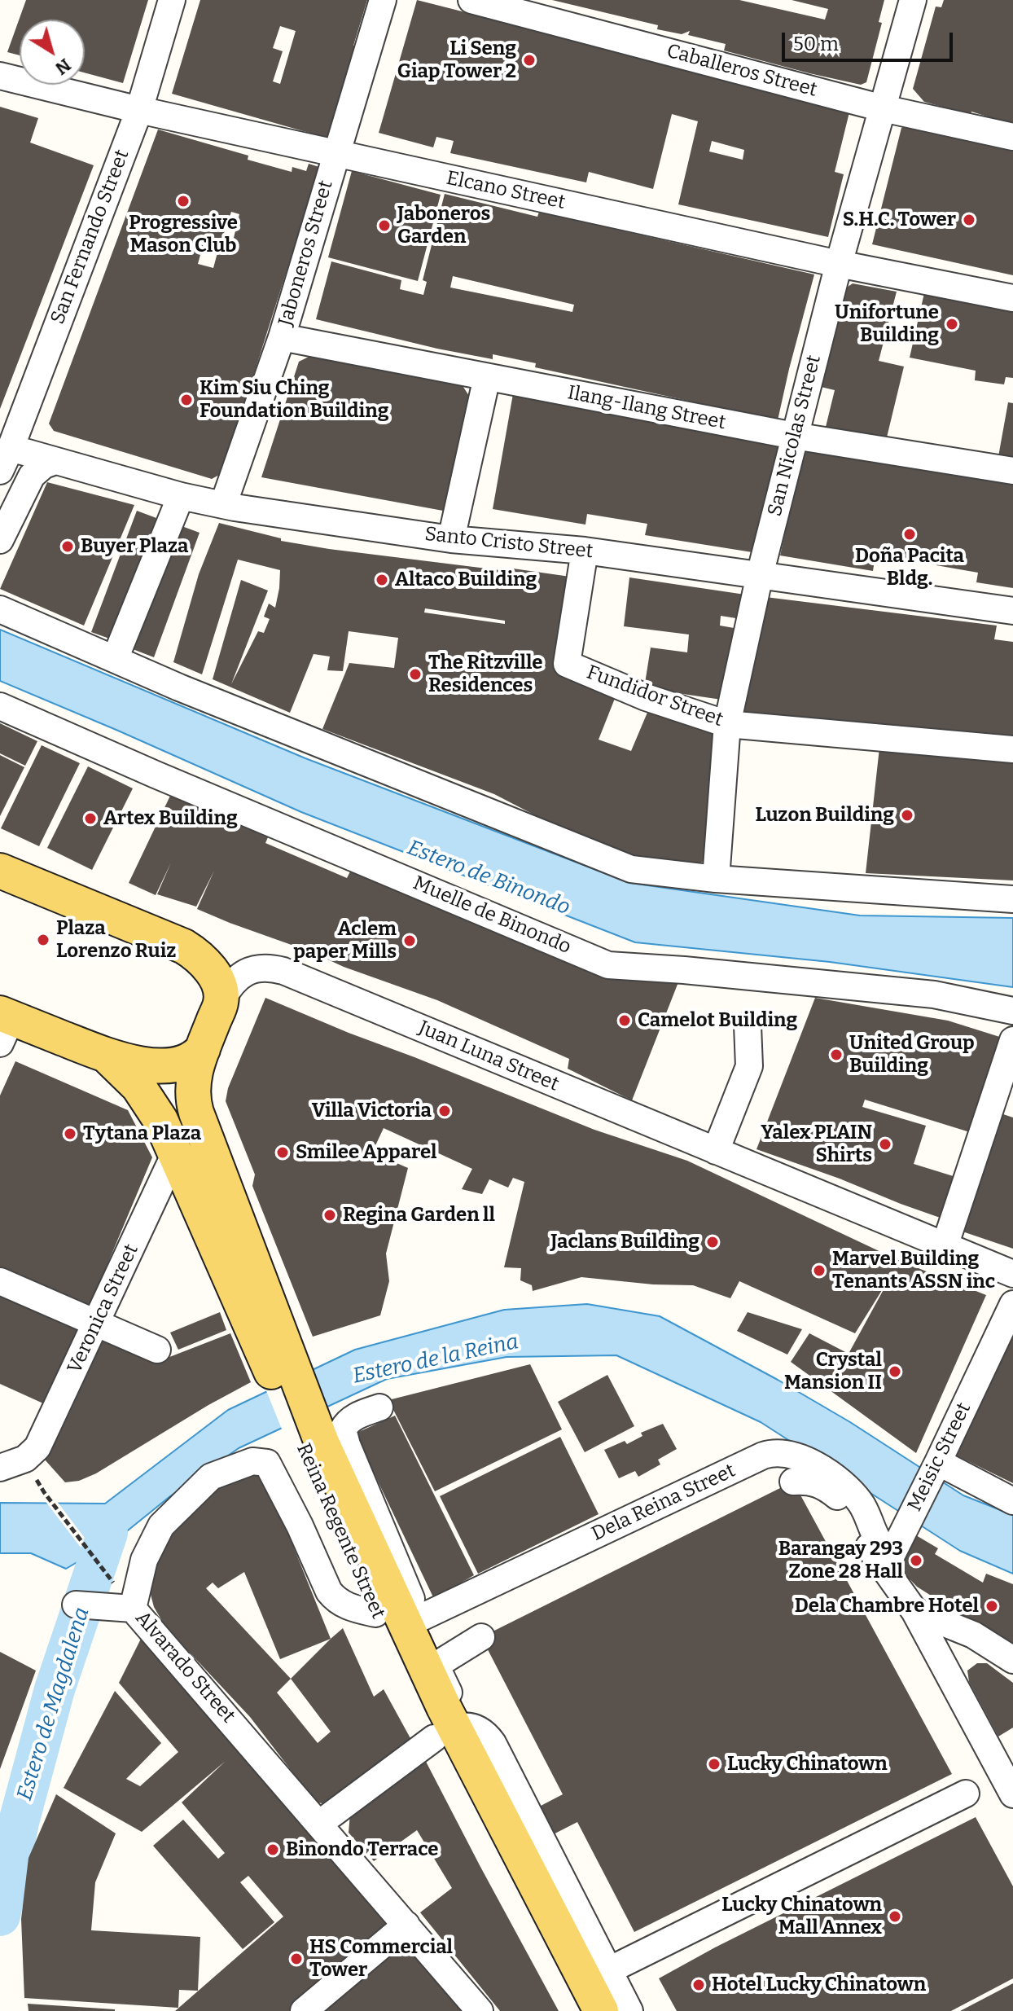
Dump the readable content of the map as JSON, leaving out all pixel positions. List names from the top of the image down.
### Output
{
  "streets": {
    "main road": ["Reina Regente Street"],
    "street": [
      "Caballeros Street",
      "Elcano Street",
      "San Fernando Street",
      "Jaboneros Street",
      "Ilang-Ilang Street",
      "San Nicolas Street",
      "Santo Cristo Street",
      "Fundidor Street",
      "Muelle de Binondo",
      "Juan Luna Street",
      "Veronica Street",
      "Meisic Street",
      "Dela Reina Street",
      "Alvarado Street"
    ]
  },
  "crossings": [
    ["Caballeros Street", "San Nicolas Street"],
    ["Elcano Street", "San Fernando Street"],
    ["Elcano Street", "Jaboneros Street"],
    ["Elcano Street", "San Nicolas Street"],
    ["San Fernando Street", "Santo Cristo Street"],
    ["Jaboneros Street", "Ilang-Ilang Street"],
    ["Jaboneros Street", "Santo Cristo Street"],
    ["Ilang-Ilang Street", "San Nicolas Street"],
    ["San Nicolas Street", "Santo Cristo Street"],
    ["San Nicolas Street", "Fundidor Street"],
    ["Santo Cristo Street", "Fundidor Street"],
    ["Juan Luna Street", "Reina Regente Street"],
    ["Veronica Street", "Reina Regente Street"],
    ["Meisic Street", "Dela Reina Street"],
    ["Dela Reina Street", "Reina Regente Street"],
    ["Dela Reina Street", "Alvarado Street"],
    ["Reina Regente Street", "Alvarado Street"]
  ],
  "water": ["Estero de Binondo", "Estero de la Reina", "Estero de Magdalena"],
  "places": [
    "Li Seng Giap Tower 2",
    "Progressive Mason Club",
    "S.H.C. Tower",
    "Jaboneros Garden",
    "Unifortune Building",
    "Kim Siu Ching Foundation Building",
    "Doña Pacita Bldg.",
    "Buyer Plaza",
    "Altaco Building",
    "The Ritzville Residences",
    "Luzon Building",
    "Artex Building",
    "Plaza Lorenzo Ruiz",
    "Aclem paper Mills",
    "Camelot Building",
    "United Group Building",
    "Villa Victoria",
    "Tytana Plaza",
    "Yalex PLAIN Shirts",
    "Smilee Apparel",
    "Regina Garden ll",
    "Jaclans Building",
    "Marvel Building Tenants ASSN inc",
    "Crystal Mansion II",
    "Barangay 293 Zone 28 Hall",
    "Dela Chambre Hotel",
    "Lucky Chinatown",
    "Binondo Terrace",
    "Lucky Chinatown Mall Annex",
    "HS Commercial Tower",
    "Hotel Lucky Chinatown"
  ],
  "scale_bar": "50 m",
  "north": "bottom right"
}
